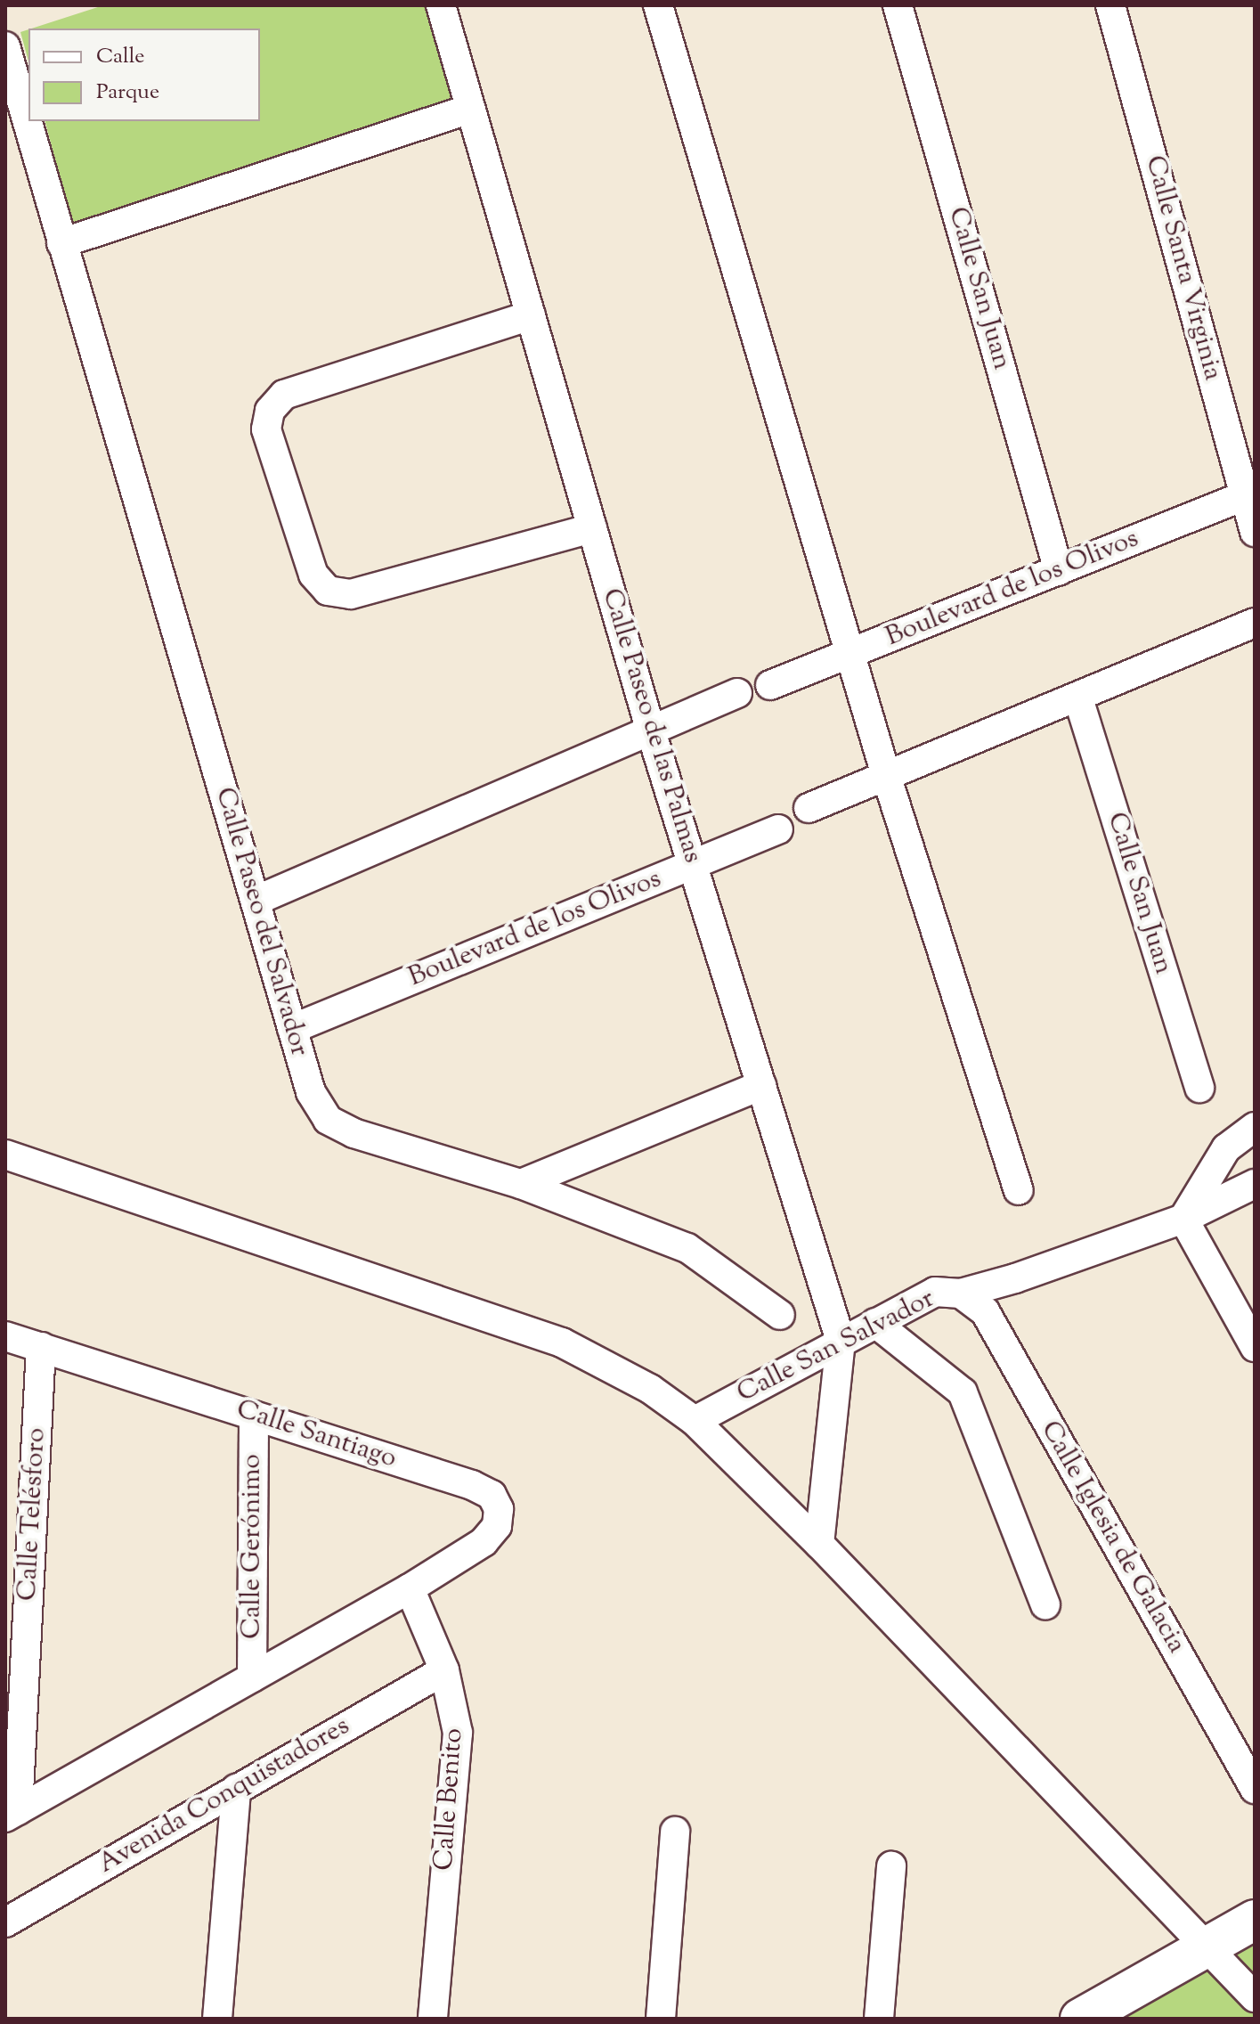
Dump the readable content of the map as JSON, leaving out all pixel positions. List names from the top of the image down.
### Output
{
  "streets": {
    "street": [
      "Calle Santa Virginia",
      "Calle San Juan",
      "Boulevard de los Olivos",
      "Calle Paseo de las Palmas",
      "Calle Paseo del Salvador",
      "Calle San Salvador",
      "Calle Santiago",
      "Calle Telésforo",
      "Calle Iglesia de Galacia",
      "Calle Gerónimo",
      "Avenida Conquistadores",
      "Calle Benito"
    ]
  },
  "crossings": [
    ["Calle Santa Virginia", "Boulevard de los Olivos"],
    ["Calle San Juan", "Boulevard de los Olivos"],
    ["Boulevard de los Olivos", "Calle Paseo de las Palmas"],
    ["Boulevard de los Olivos", "Calle Paseo del Salvador"],
    ["Calle Paseo de las Palmas", "Calle San Salvador"],
    ["Calle San Salvador", "Calle Iglesia de Galacia"],
    ["Calle Santiago", "Calle Telésforo"],
    ["Calle Santiago", "Calle Gerónimo"],
    ["Calle Santiago", "Calle Benito"],
    ["Avenida Conquistadores", "Calle Benito"]
  ],
  "legend": ["Calle", "Parque"]
}
